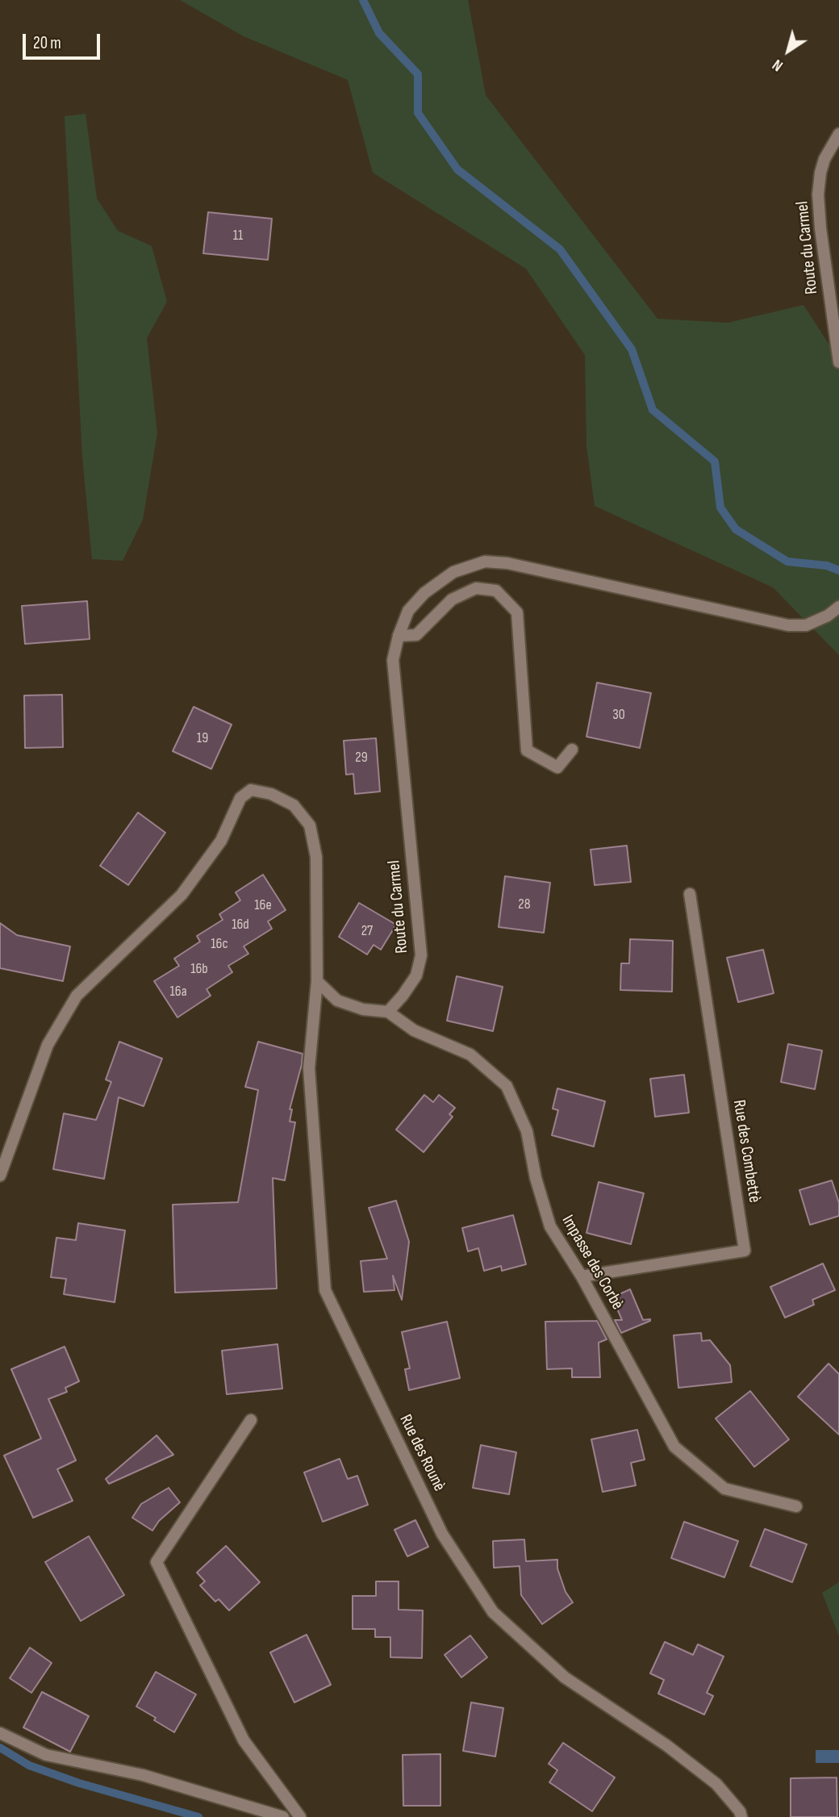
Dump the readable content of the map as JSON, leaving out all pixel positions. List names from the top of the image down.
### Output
{
  "streets": {
    "street": [
      "Route du Carmel",
      "Rue des Combettè",
      "Impasse des Corbè",
      "Rue des Rounè"
    ]
  },
  "crossings": [
    ["Route du Carmel", "Impasse des Corbè"],
    ["Rue des Combettè", "Impasse des Corbè"]
  ],
  "house_numbers": [
    "11",
    "30",
    "19",
    "29",
    "28",
    "16e",
    "16d",
    "27",
    "16c",
    "16b",
    "16a"
  ],
  "scale_bar": "20 m",
  "north": "bottom left"
}
